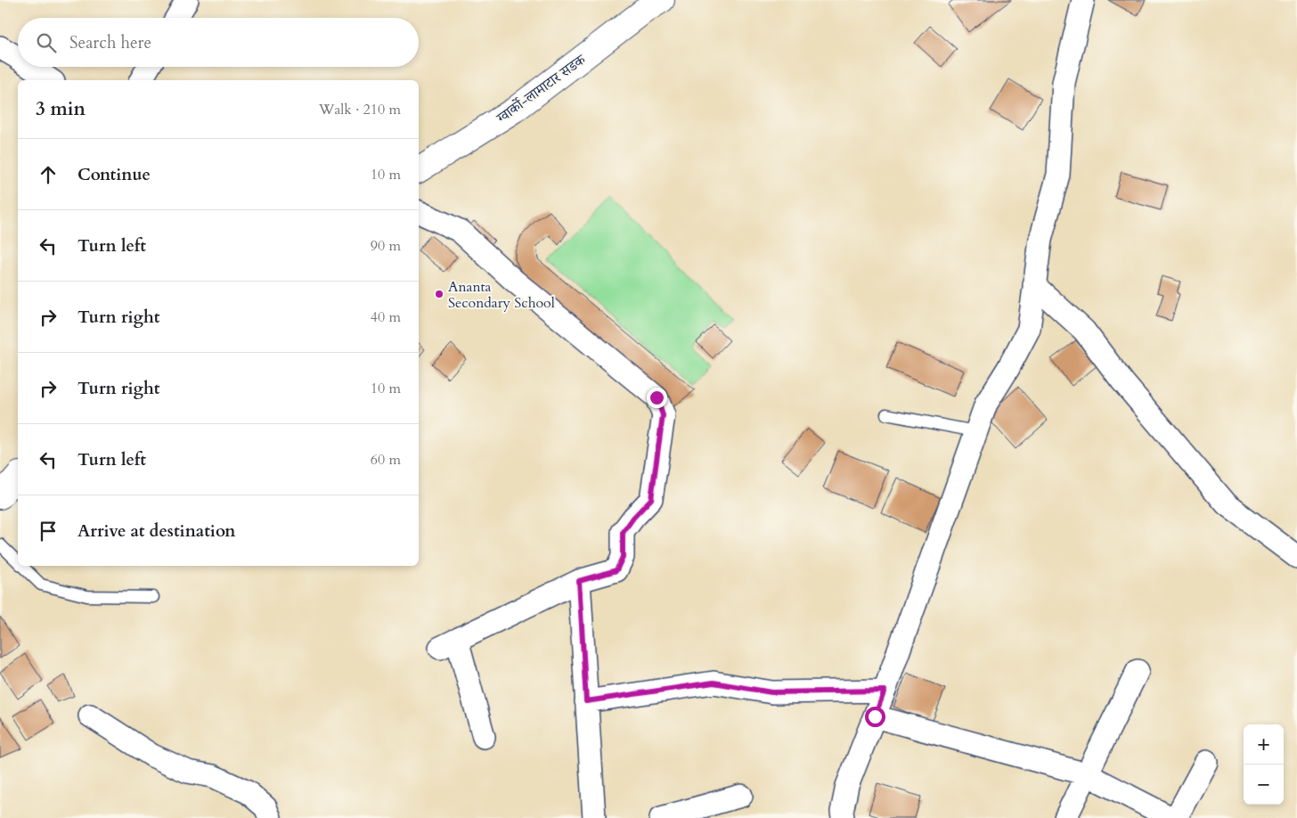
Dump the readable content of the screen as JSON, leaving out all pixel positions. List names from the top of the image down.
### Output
{
  "streets": {
    "main road": ["ग्वार्को-लामाटार सडक"]
  },
  "places": ["Ananta Secondary School"],
  "page": {
    "search": "Search here",
    "heading": ["3 min", "Walk · 210 m"],
    "list": [
      ["Continue", "10 m"],
      ["Turn left", "90 m"],
      ["Turn right", "40 m"],
      ["Turn right", "10 m"],
      ["Turn left", "60 m"],
      "Arrive at destination"
    ],
    "map_buttons": ["+", "−"]
  }
}
